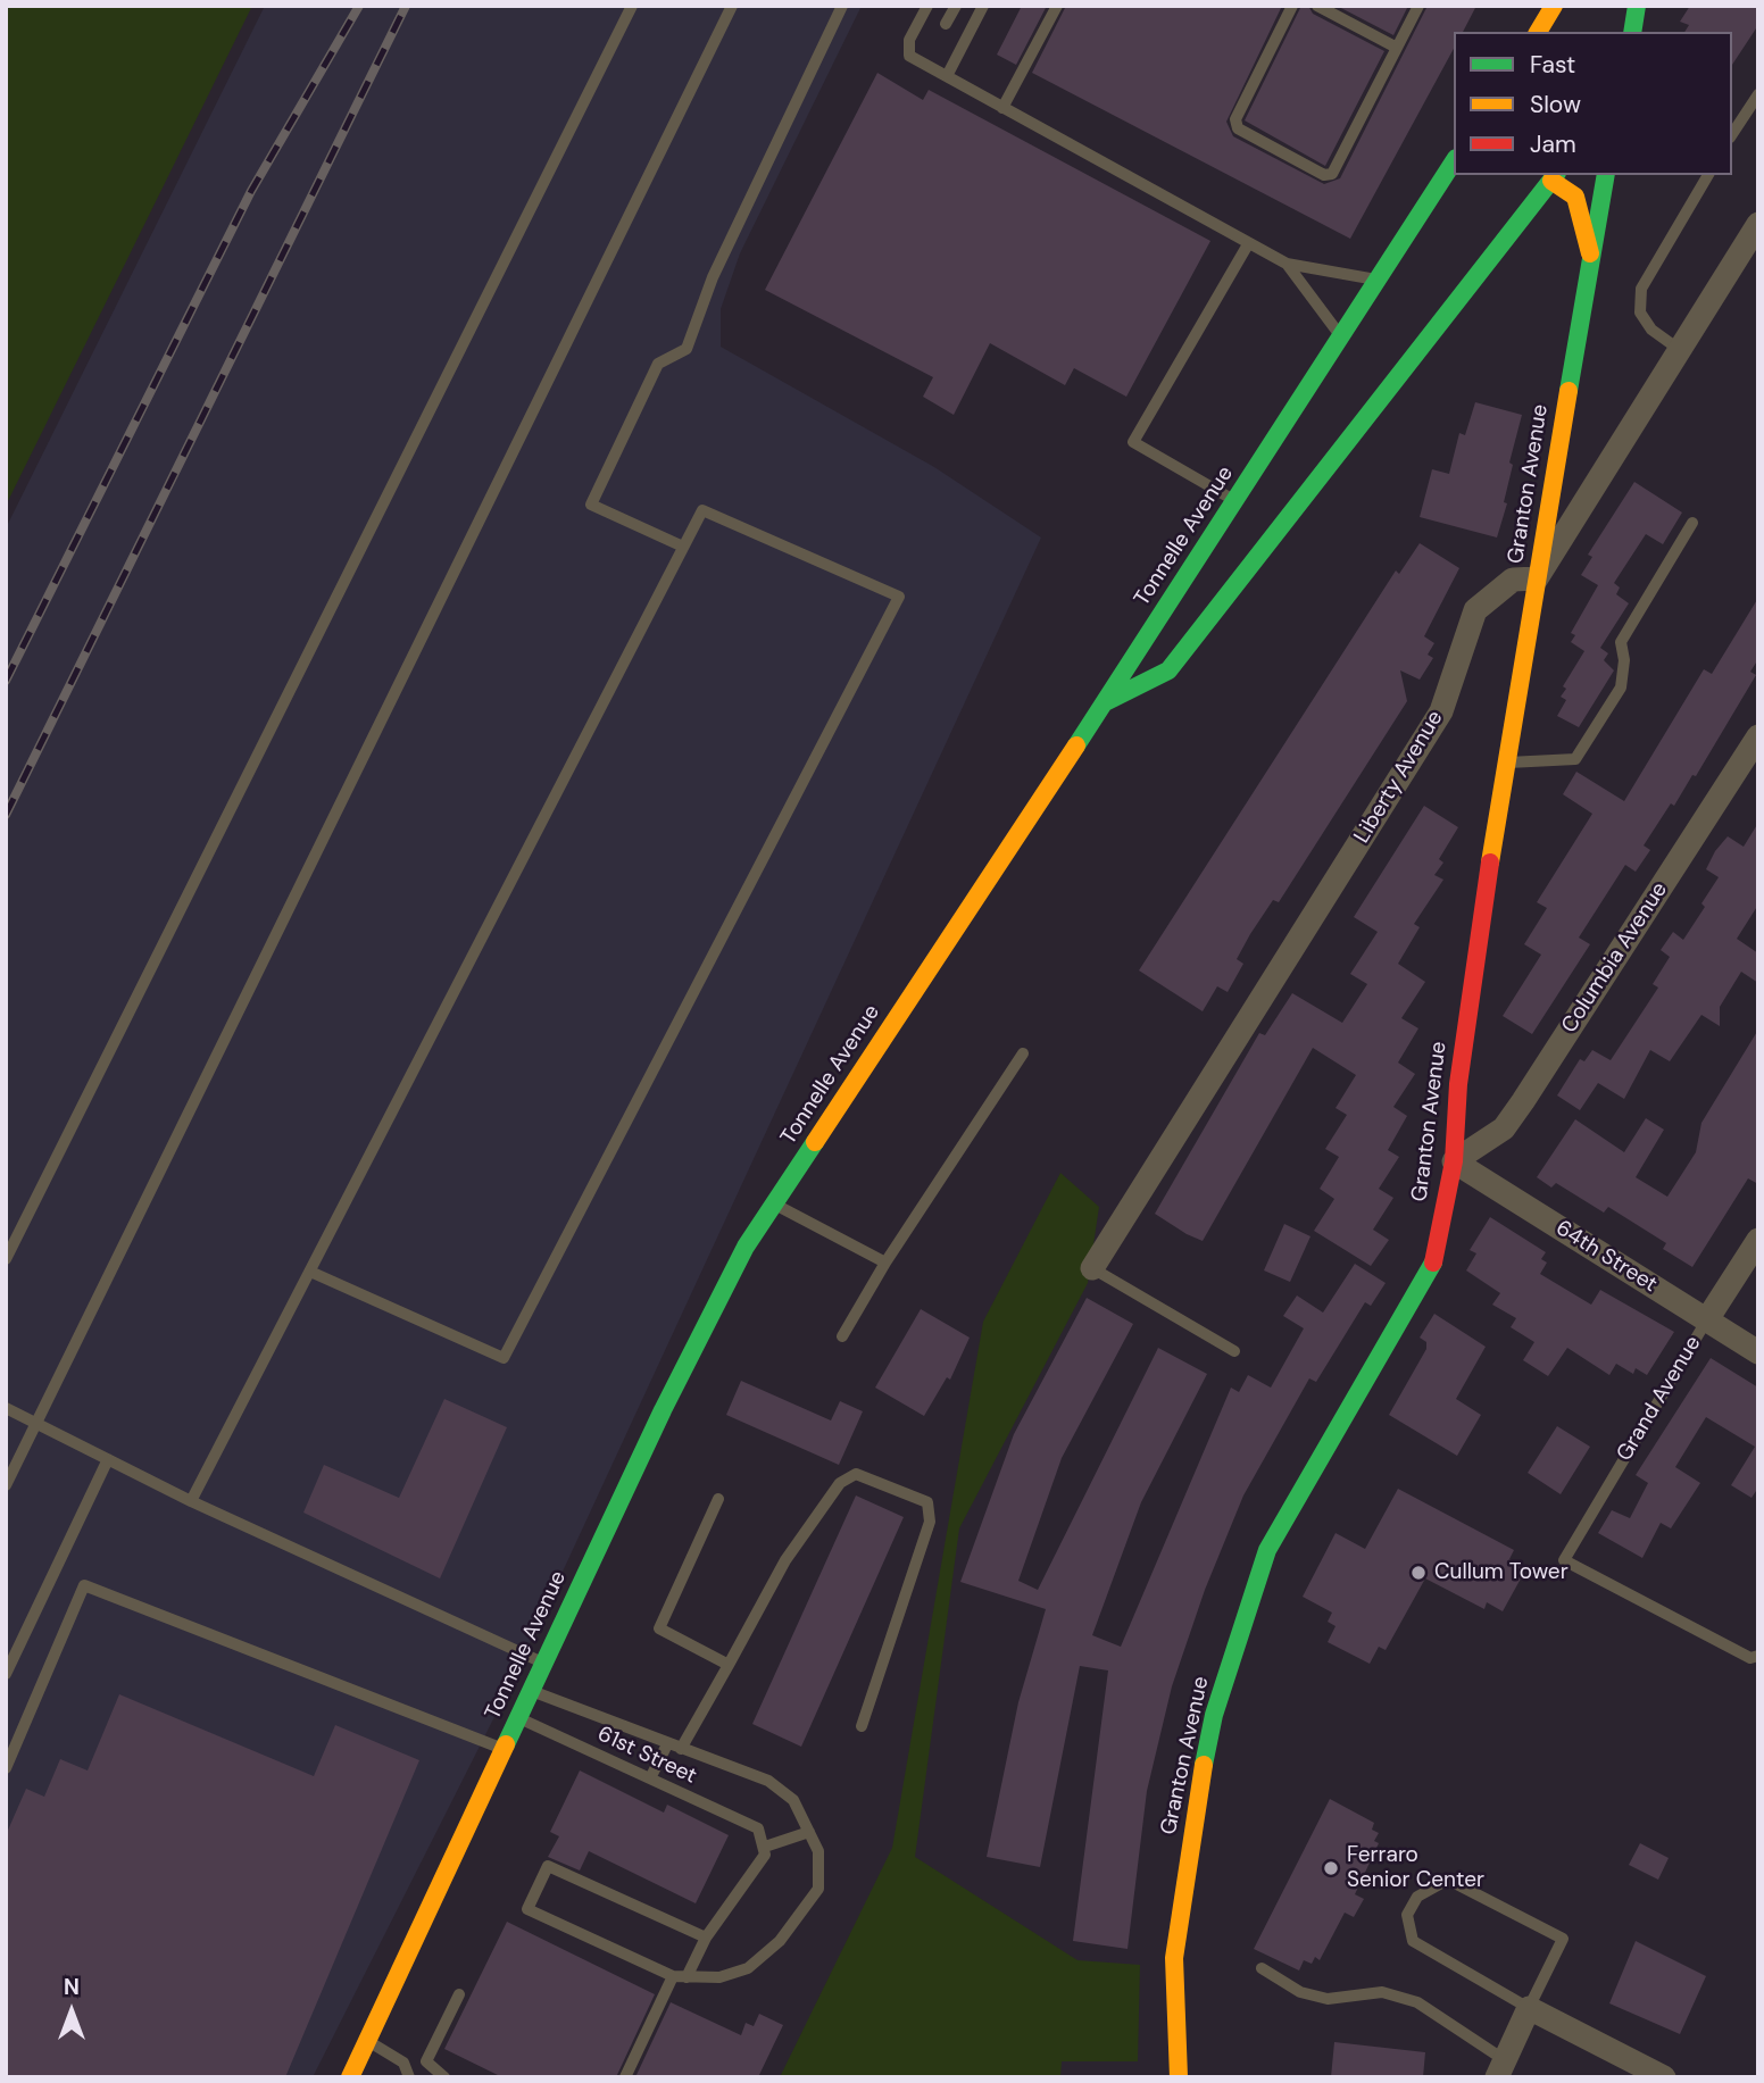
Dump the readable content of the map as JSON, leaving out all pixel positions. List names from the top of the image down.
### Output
{
  "streets": {
    "main road": ["Granton Avenue", "Tonnelle Avenue"],
    "street": [
      "Liberty Avenue",
      "Columbia Avenue",
      "64th Street",
      "Grand Avenue"
    ],
    "lane": ["61st Street"]
  },
  "crossings": [
    ["Granton Avenue", "Liberty Avenue"],
    ["Granton Avenue", "Columbia Avenue"],
    ["Granton Avenue", "64th Street"],
    ["Tonnelle Avenue", "61st Street"],
    ["Columbia Avenue", "64th Street"],
    ["64th Street", "Grand Avenue"]
  ],
  "places": ["Cullum Tower", "Ferraro Senior Center"],
  "legend": ["Fast", "Slow", "Jam"],
  "north": "top"
}
